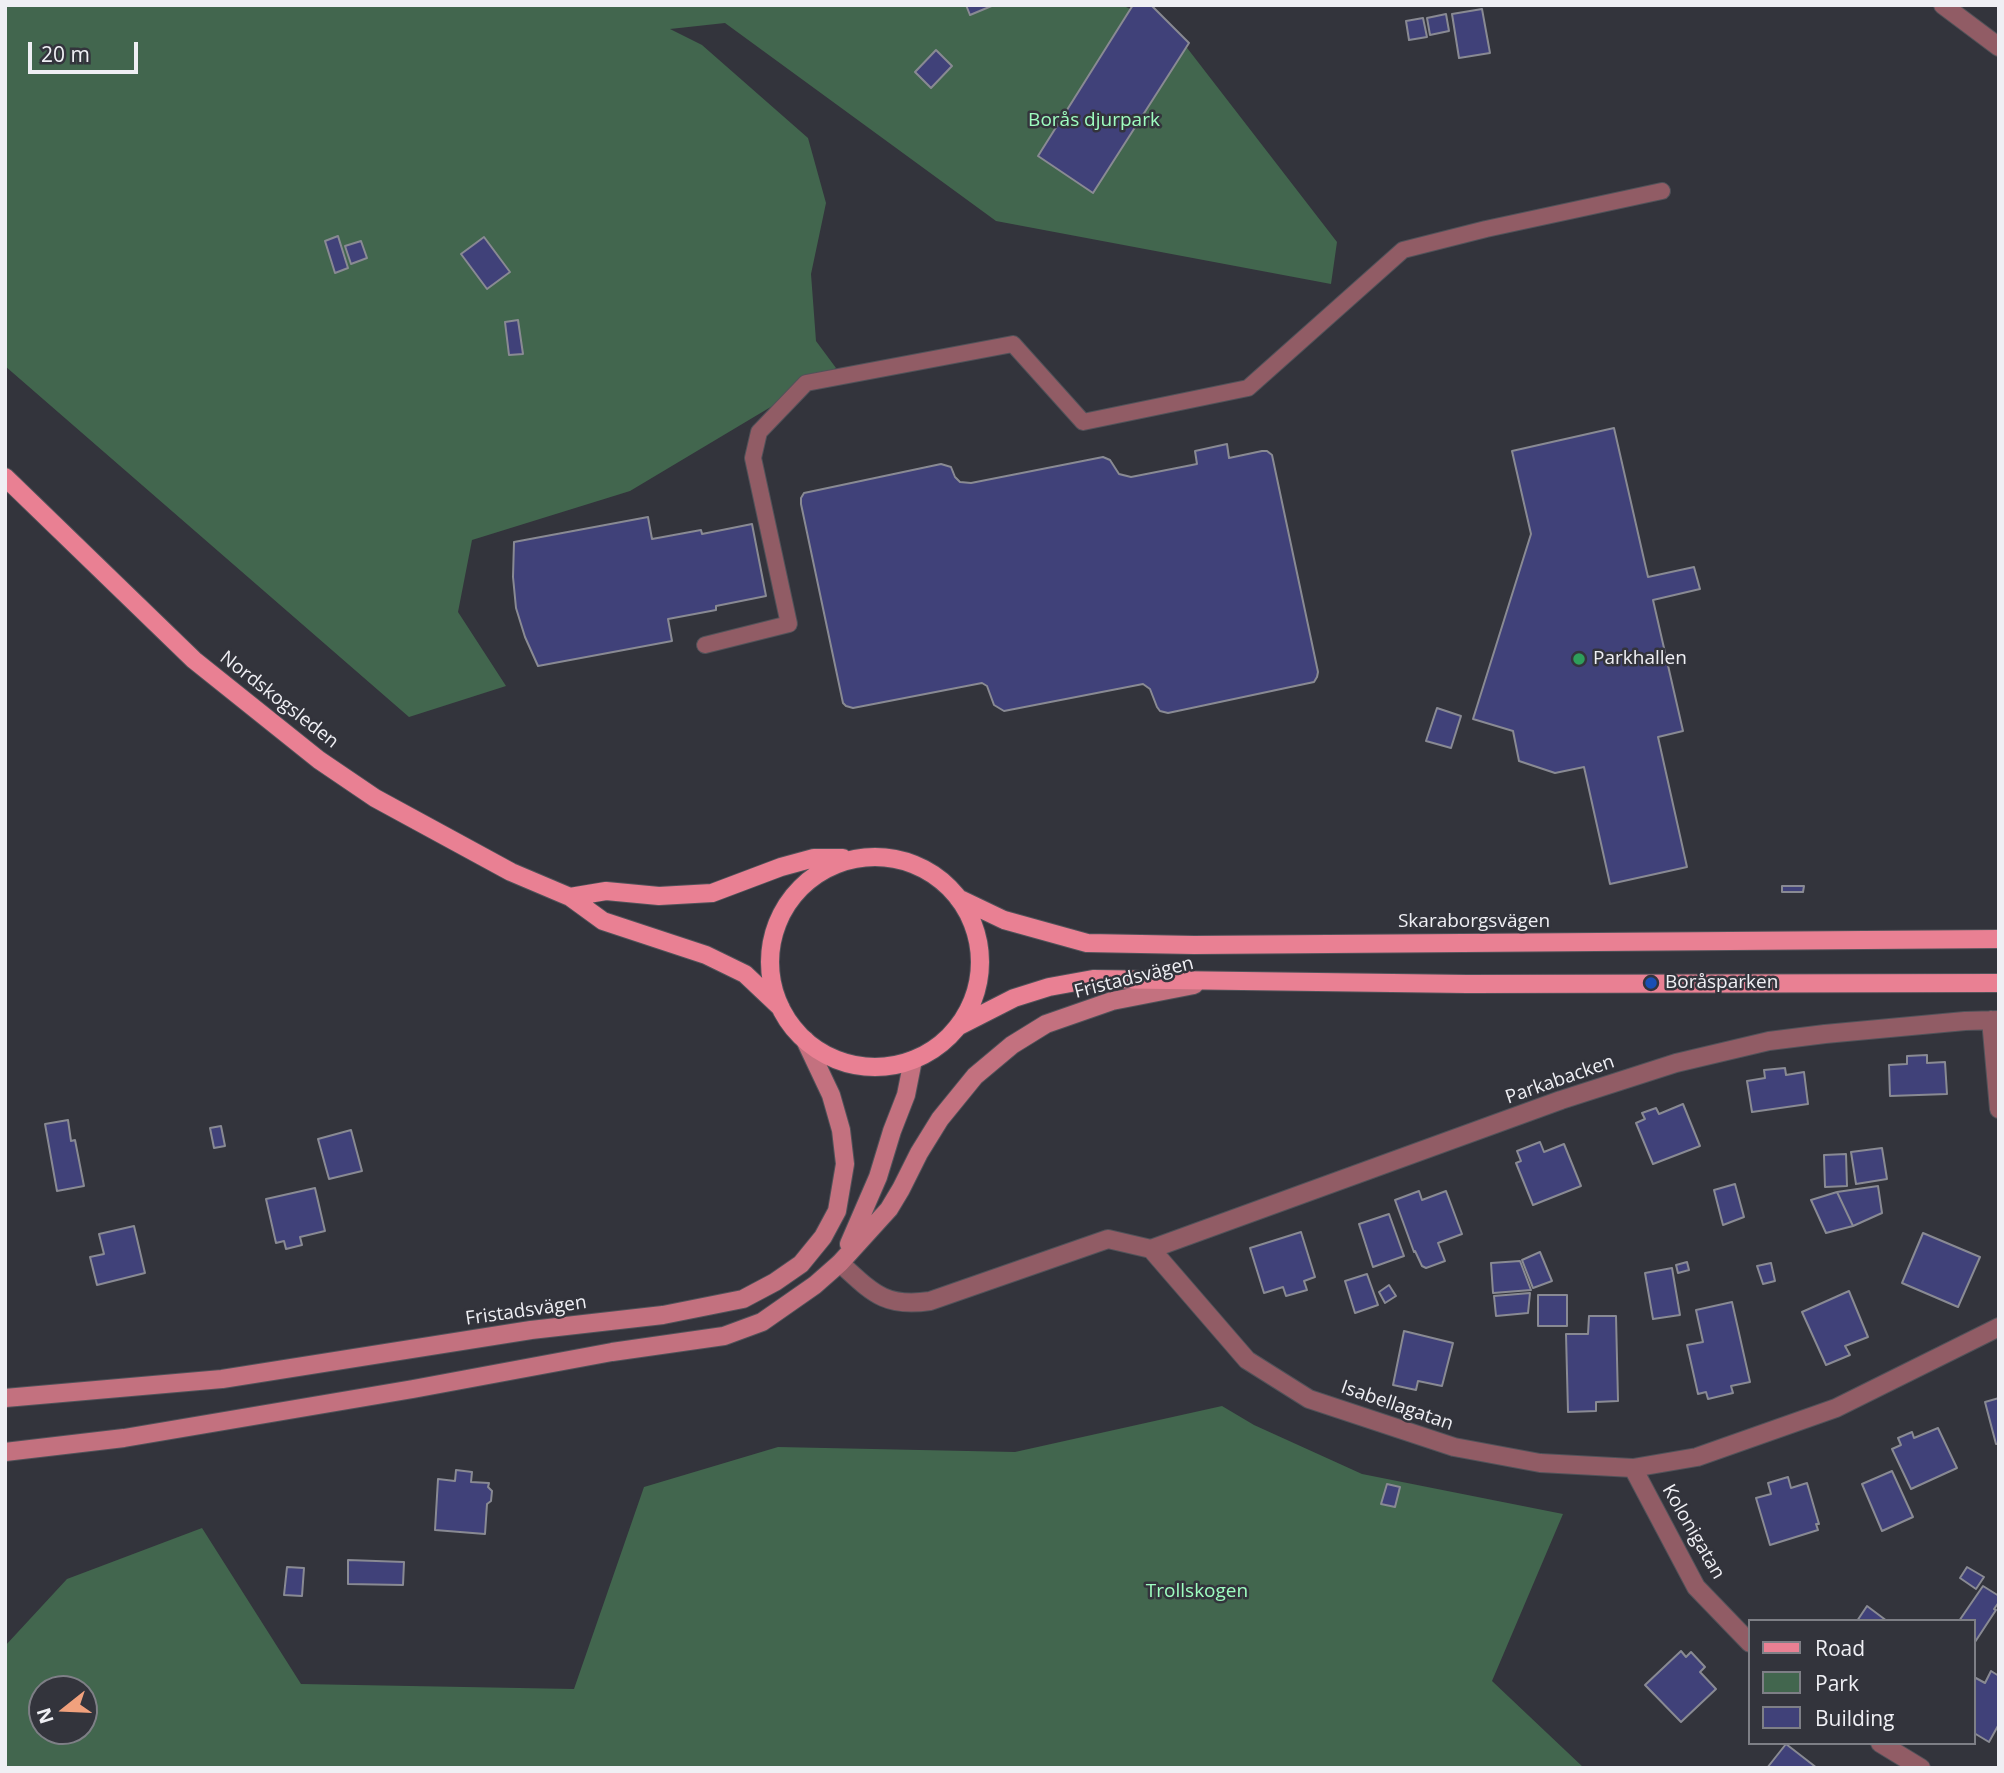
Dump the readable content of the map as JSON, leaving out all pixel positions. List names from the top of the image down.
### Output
{
  "streets": {
    "main road": ["Nordskogsleden", "Skaraborgsvägen"],
    "street": [
      "Fristadsvägen",
      "Parkabacken",
      "Isabellagatan",
      "Kolonigatan"
    ]
  },
  "crossings": [
    ["Nordskogsleden", "Skaraborgsvägen"],
    ["Nordskogsleden", "Fristadsvägen"],
    ["Skaraborgsvägen", "Fristadsvägen"],
    ["Parkabacken", "Isabellagatan"],
    ["Isabellagatan", "Kolonigatan"]
  ],
  "parks": ["Borås djurpark", "Trollskogen"],
  "places": ["Parkhallen", "Boråsparken"],
  "legend": ["Road", "Park", "Building"],
  "scale_bar": "20 m",
  "north": "left"
}
